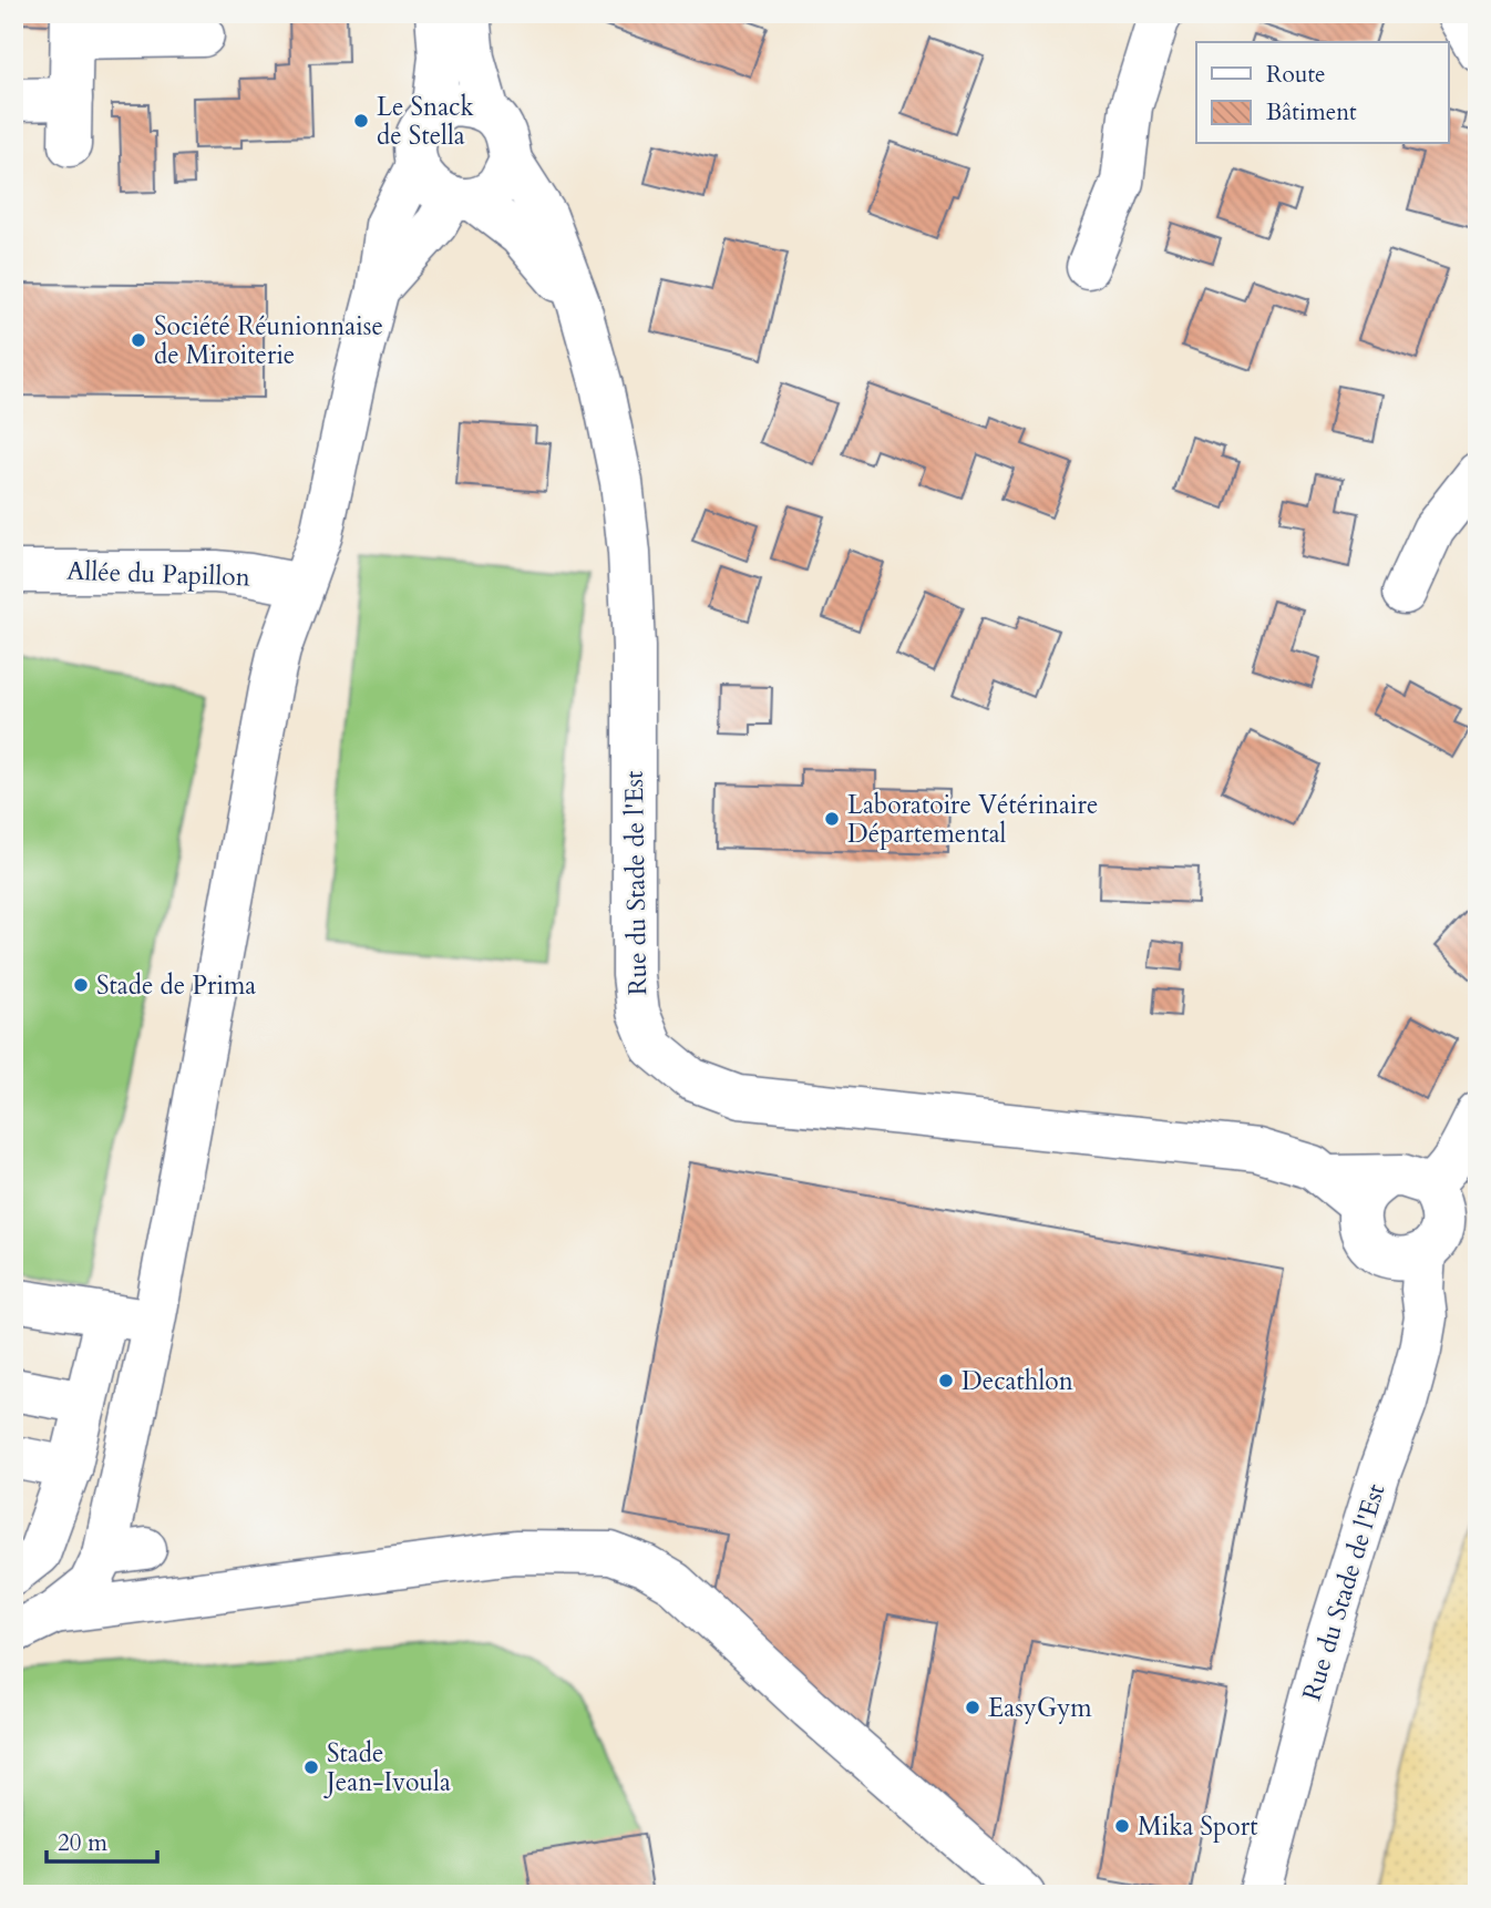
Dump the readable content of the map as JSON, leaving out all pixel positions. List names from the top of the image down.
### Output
{
  "streets": {
    "street": ["Allée du Papillon", "Rue du Stade de l'Est"]
  },
  "places": [
    "Le Snack de Stella",
    "Société Réunionnaise de Miroiterie",
    "Laboratoire Vétérinaire Départemental",
    "Stade de Prima",
    "Decathlon",
    "EasyGym",
    "Stade Jean-Ivoula",
    "Mika Sport"
  ],
  "legend": ["Route", "Bâtiment"],
  "scale_bar": "20 m"
}
